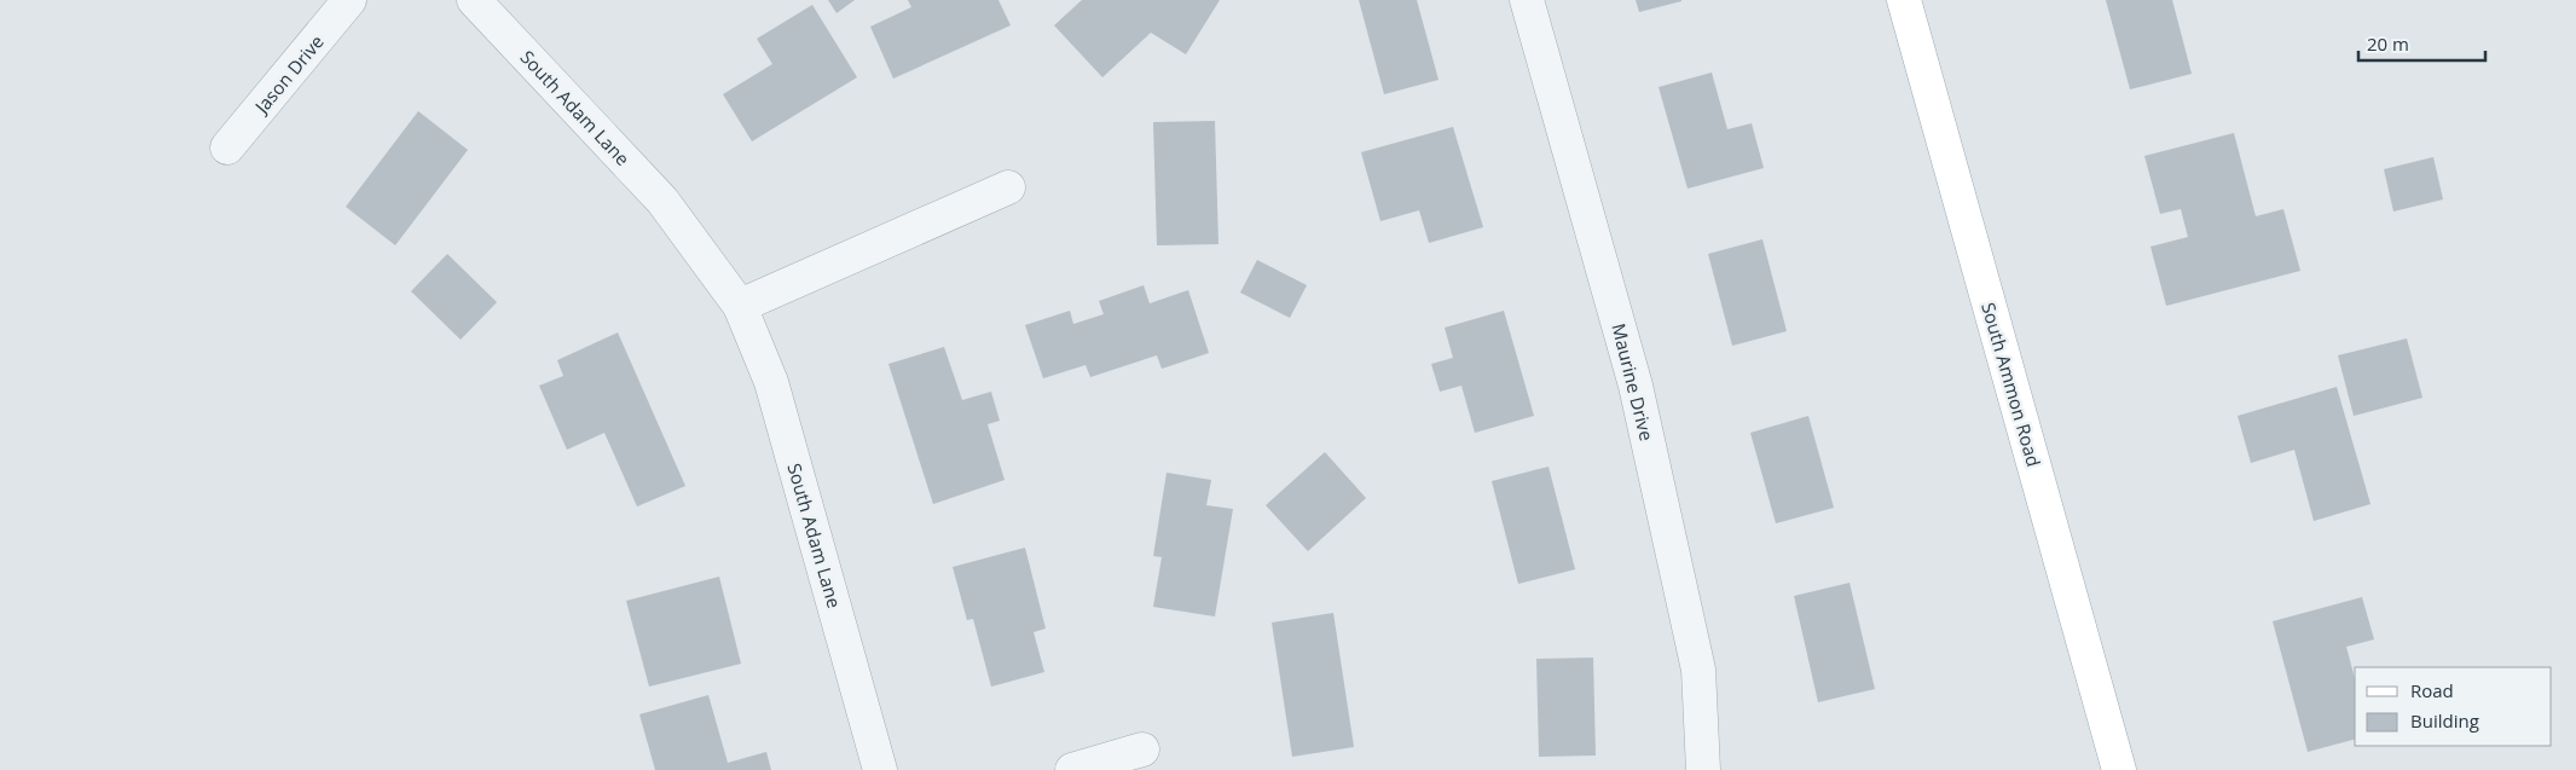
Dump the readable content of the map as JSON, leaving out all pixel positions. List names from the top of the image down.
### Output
{
  "streets": {
    "main road": ["South Ammon Road"],
    "street": ["Jason Drive", "South Adam Lane", "Maurine Drive"]
  },
  "legend": ["Road", "Building"],
  "scale_bar": "20 m"
}
